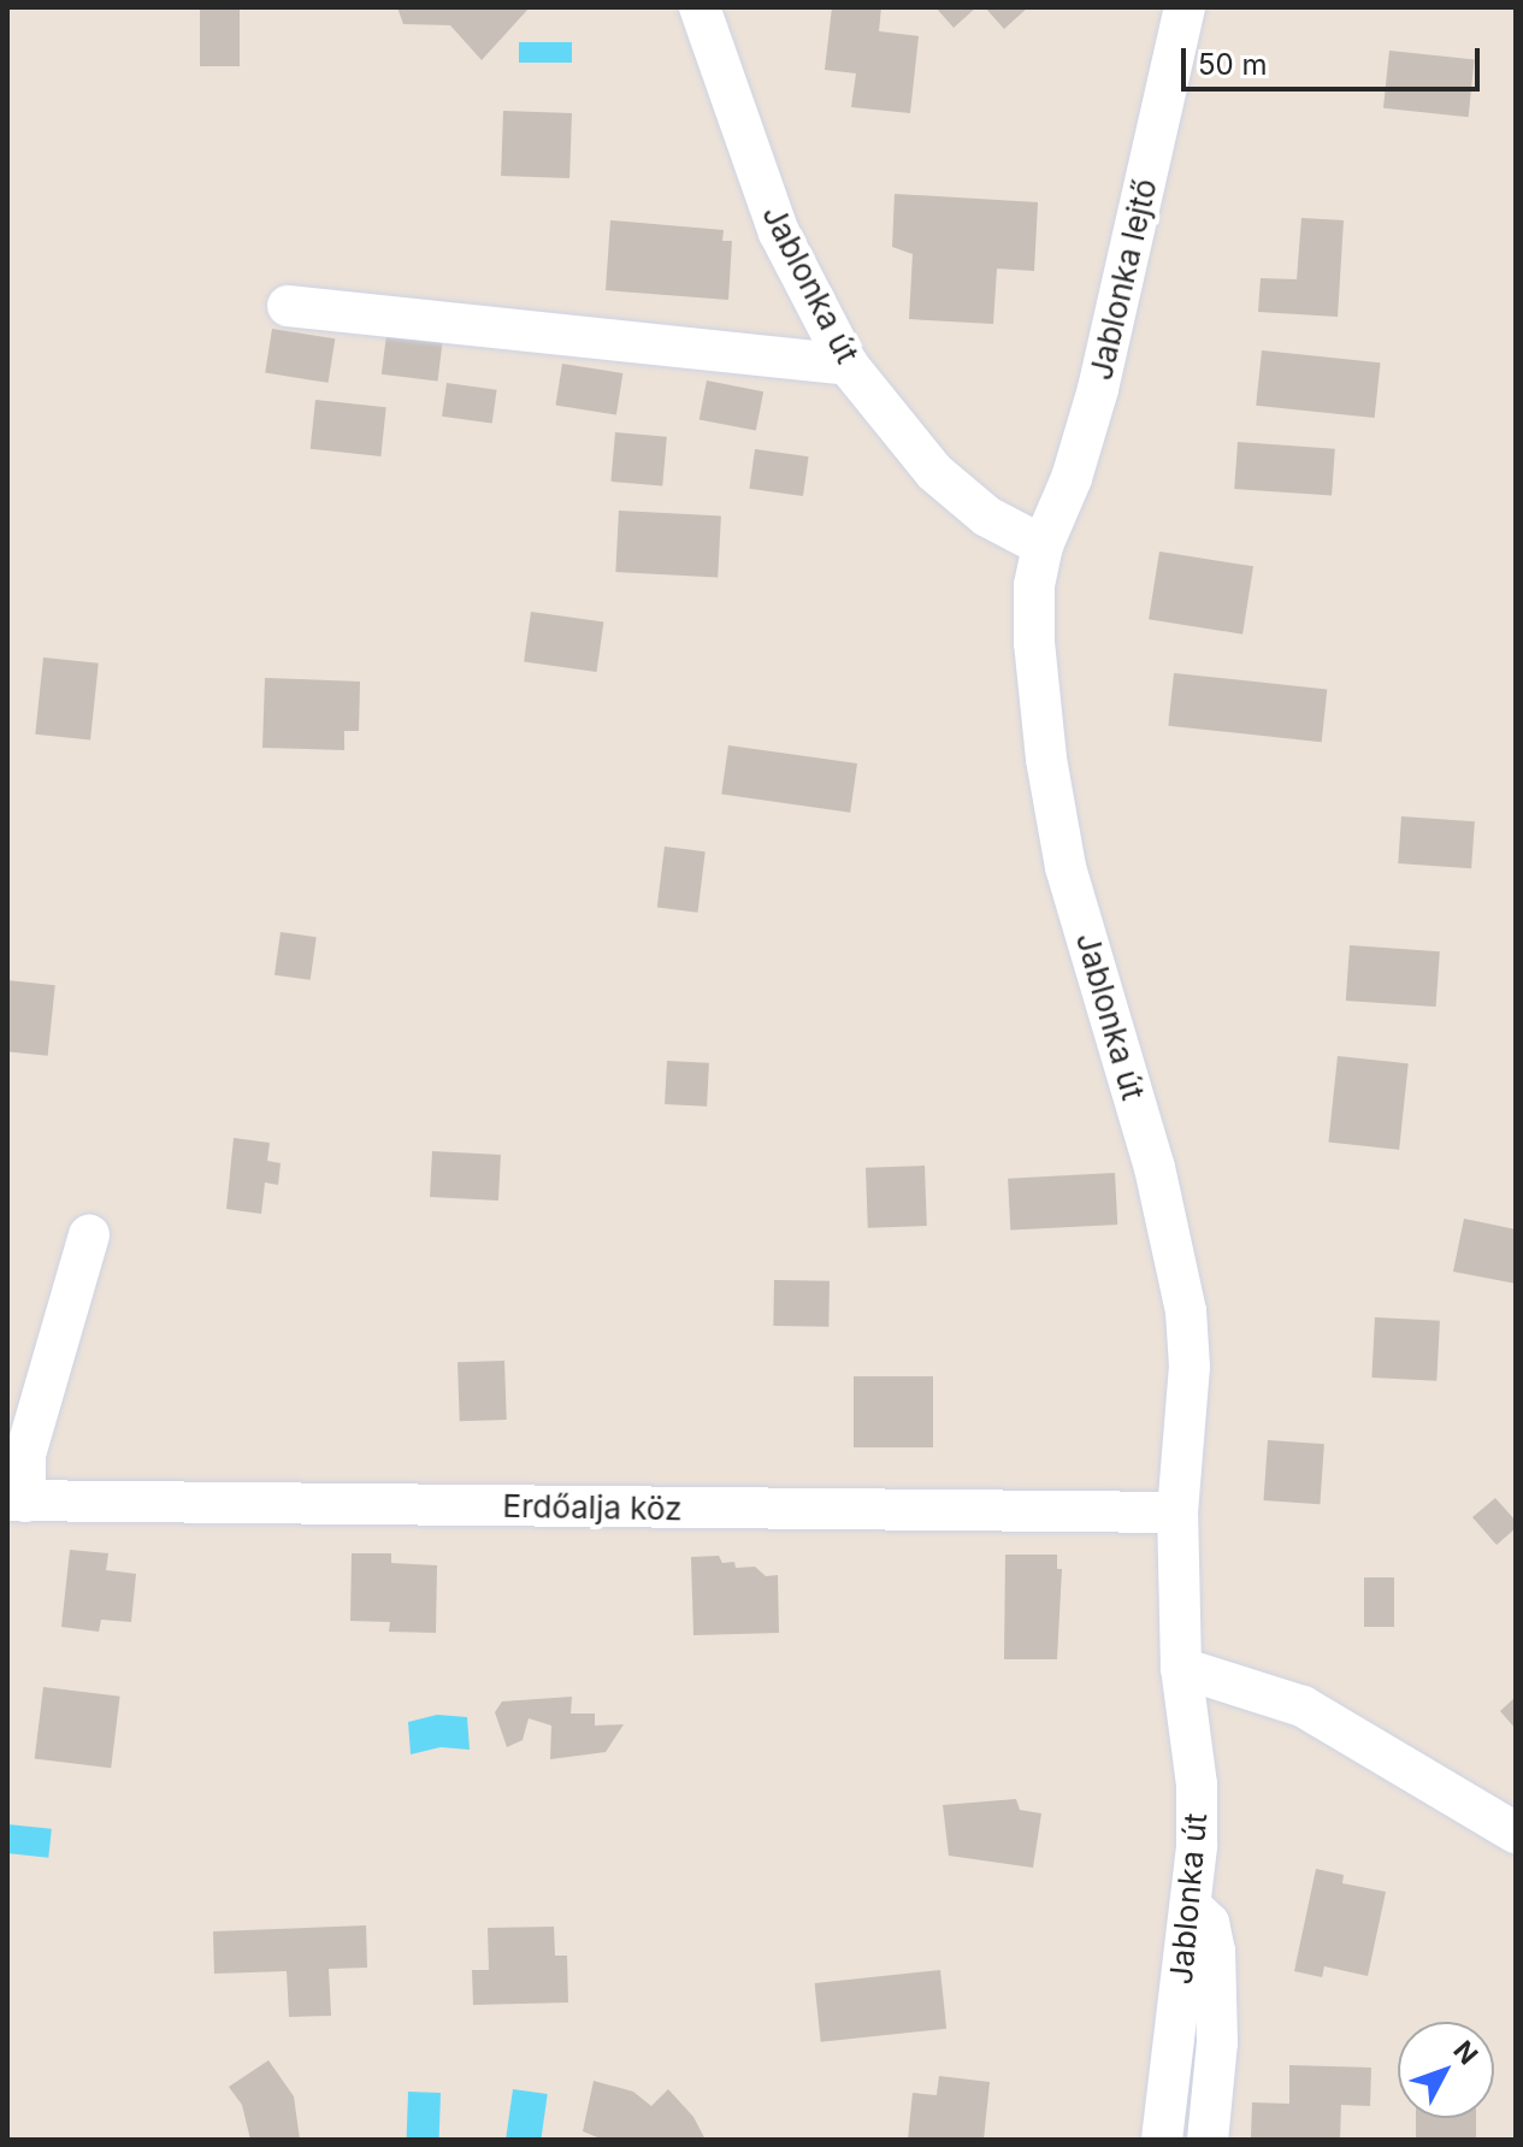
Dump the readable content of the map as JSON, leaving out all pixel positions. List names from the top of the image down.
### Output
{
  "streets": {
    "street": ["Jablonka lejtő", "Jablonka út", "Erdőalja köz"]
  },
  "crossings": [
    ["Jablonka lejtő", "Jablonka út"],
    ["Jablonka út", "Erdőalja köz"]
  ],
  "scale_bar": "50 m",
  "north": "top right"
}
